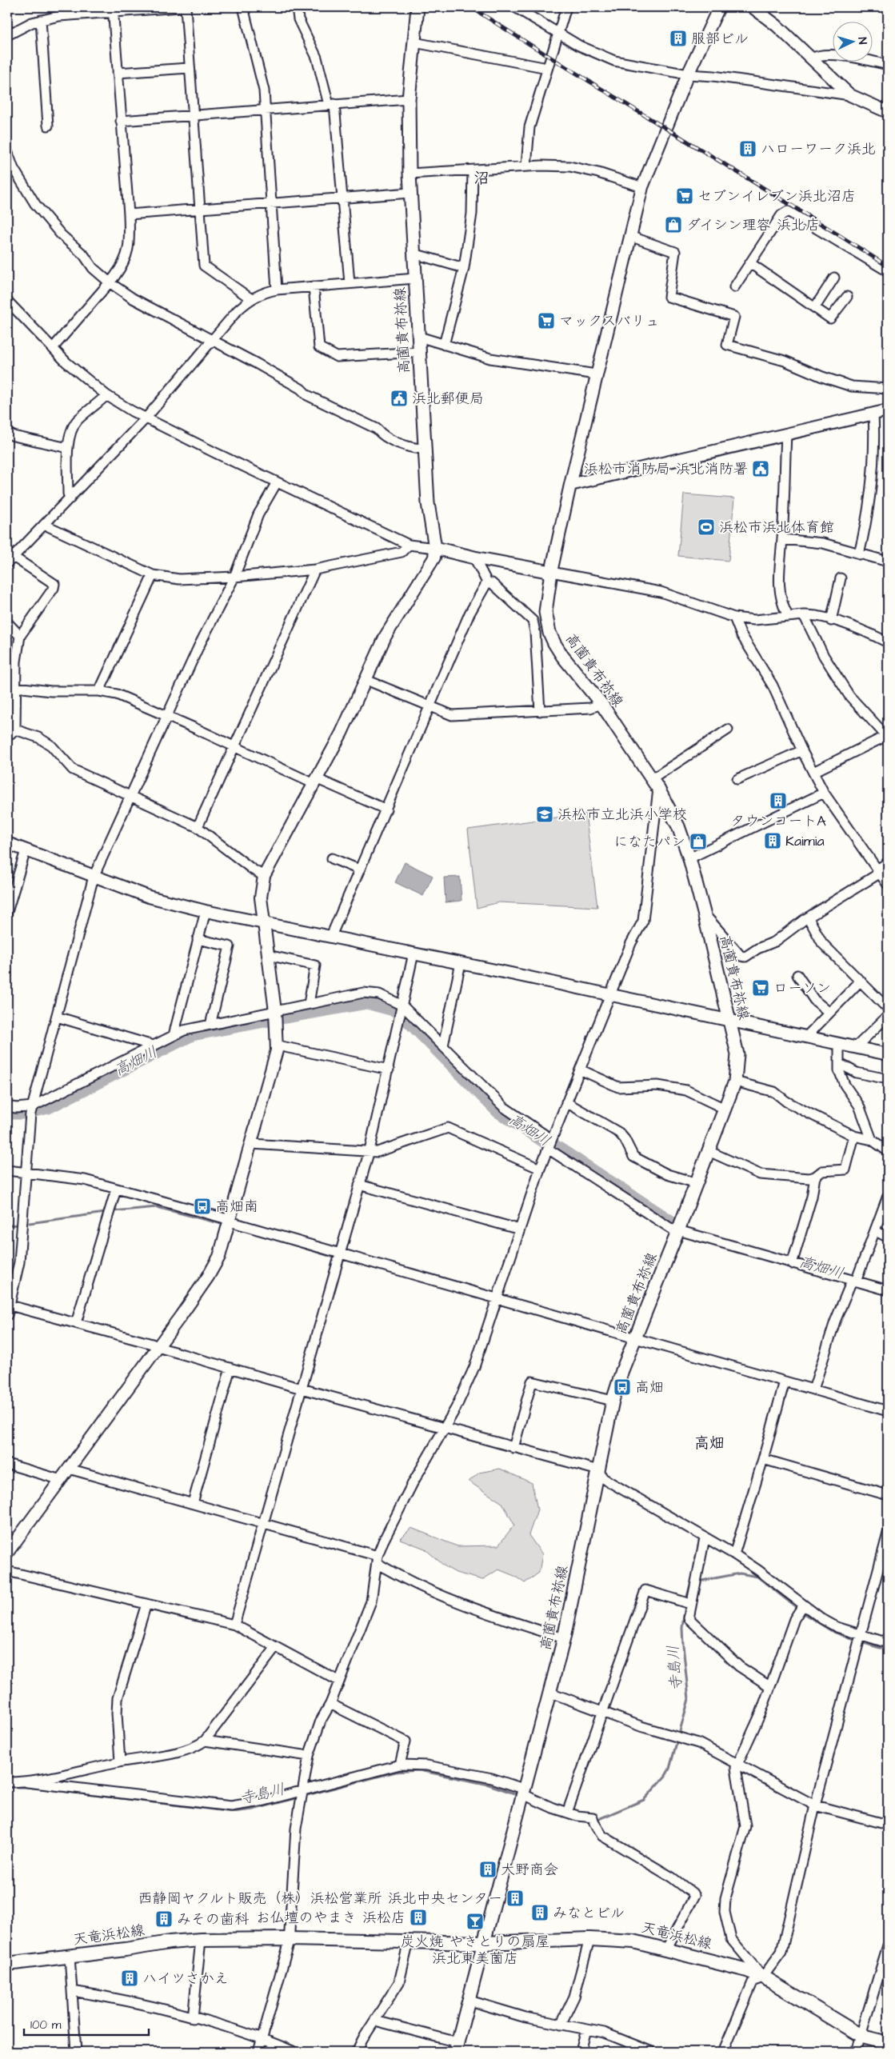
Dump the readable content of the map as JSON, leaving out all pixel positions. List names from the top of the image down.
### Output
{
  "streets": {
    "main road": ["高薗貴布祢線", "天竜浜松線"]
  },
  "crossings": [
    ["高薗貴布祢線", "天竜浜松線"]
  ],
  "districts": ["沼", "高畑"],
  "water": ["高畑川", "寺島川"],
  "places": {
    "building": [
      "服部ビル",
      "ハローワーク浜北",
      "タウンコートA",
      "Kaimia",
      "大野商会",
      "西静岡ヤクルト販売（株）浜松営業所 浜北中央センター",
      "みなとビル",
      "お仏壇のやまき 浜松店",
      "みその歯科",
      "ハイツさかえ"
    ],
    "supermarket": ["セブンイレブン浜北沼店", "マックスバリュ", "ローソン"],
    "shop": ["ダイシン理容 浜北店", "になたパン"],
    "public building": ["浜北郵便局", "浜松市消防局 浜北消防署"],
    "sports": ["浜松市浜北体育館"],
    "school or university": ["浜松市立北浜小学校"],
    "bus stop": ["高畑南", "高畑"],
    "bar": ["炭火焼 やきとりの扇屋 浜北東美薗店"]
  },
  "scale_bar": "100 m",
  "north": "right"
}
